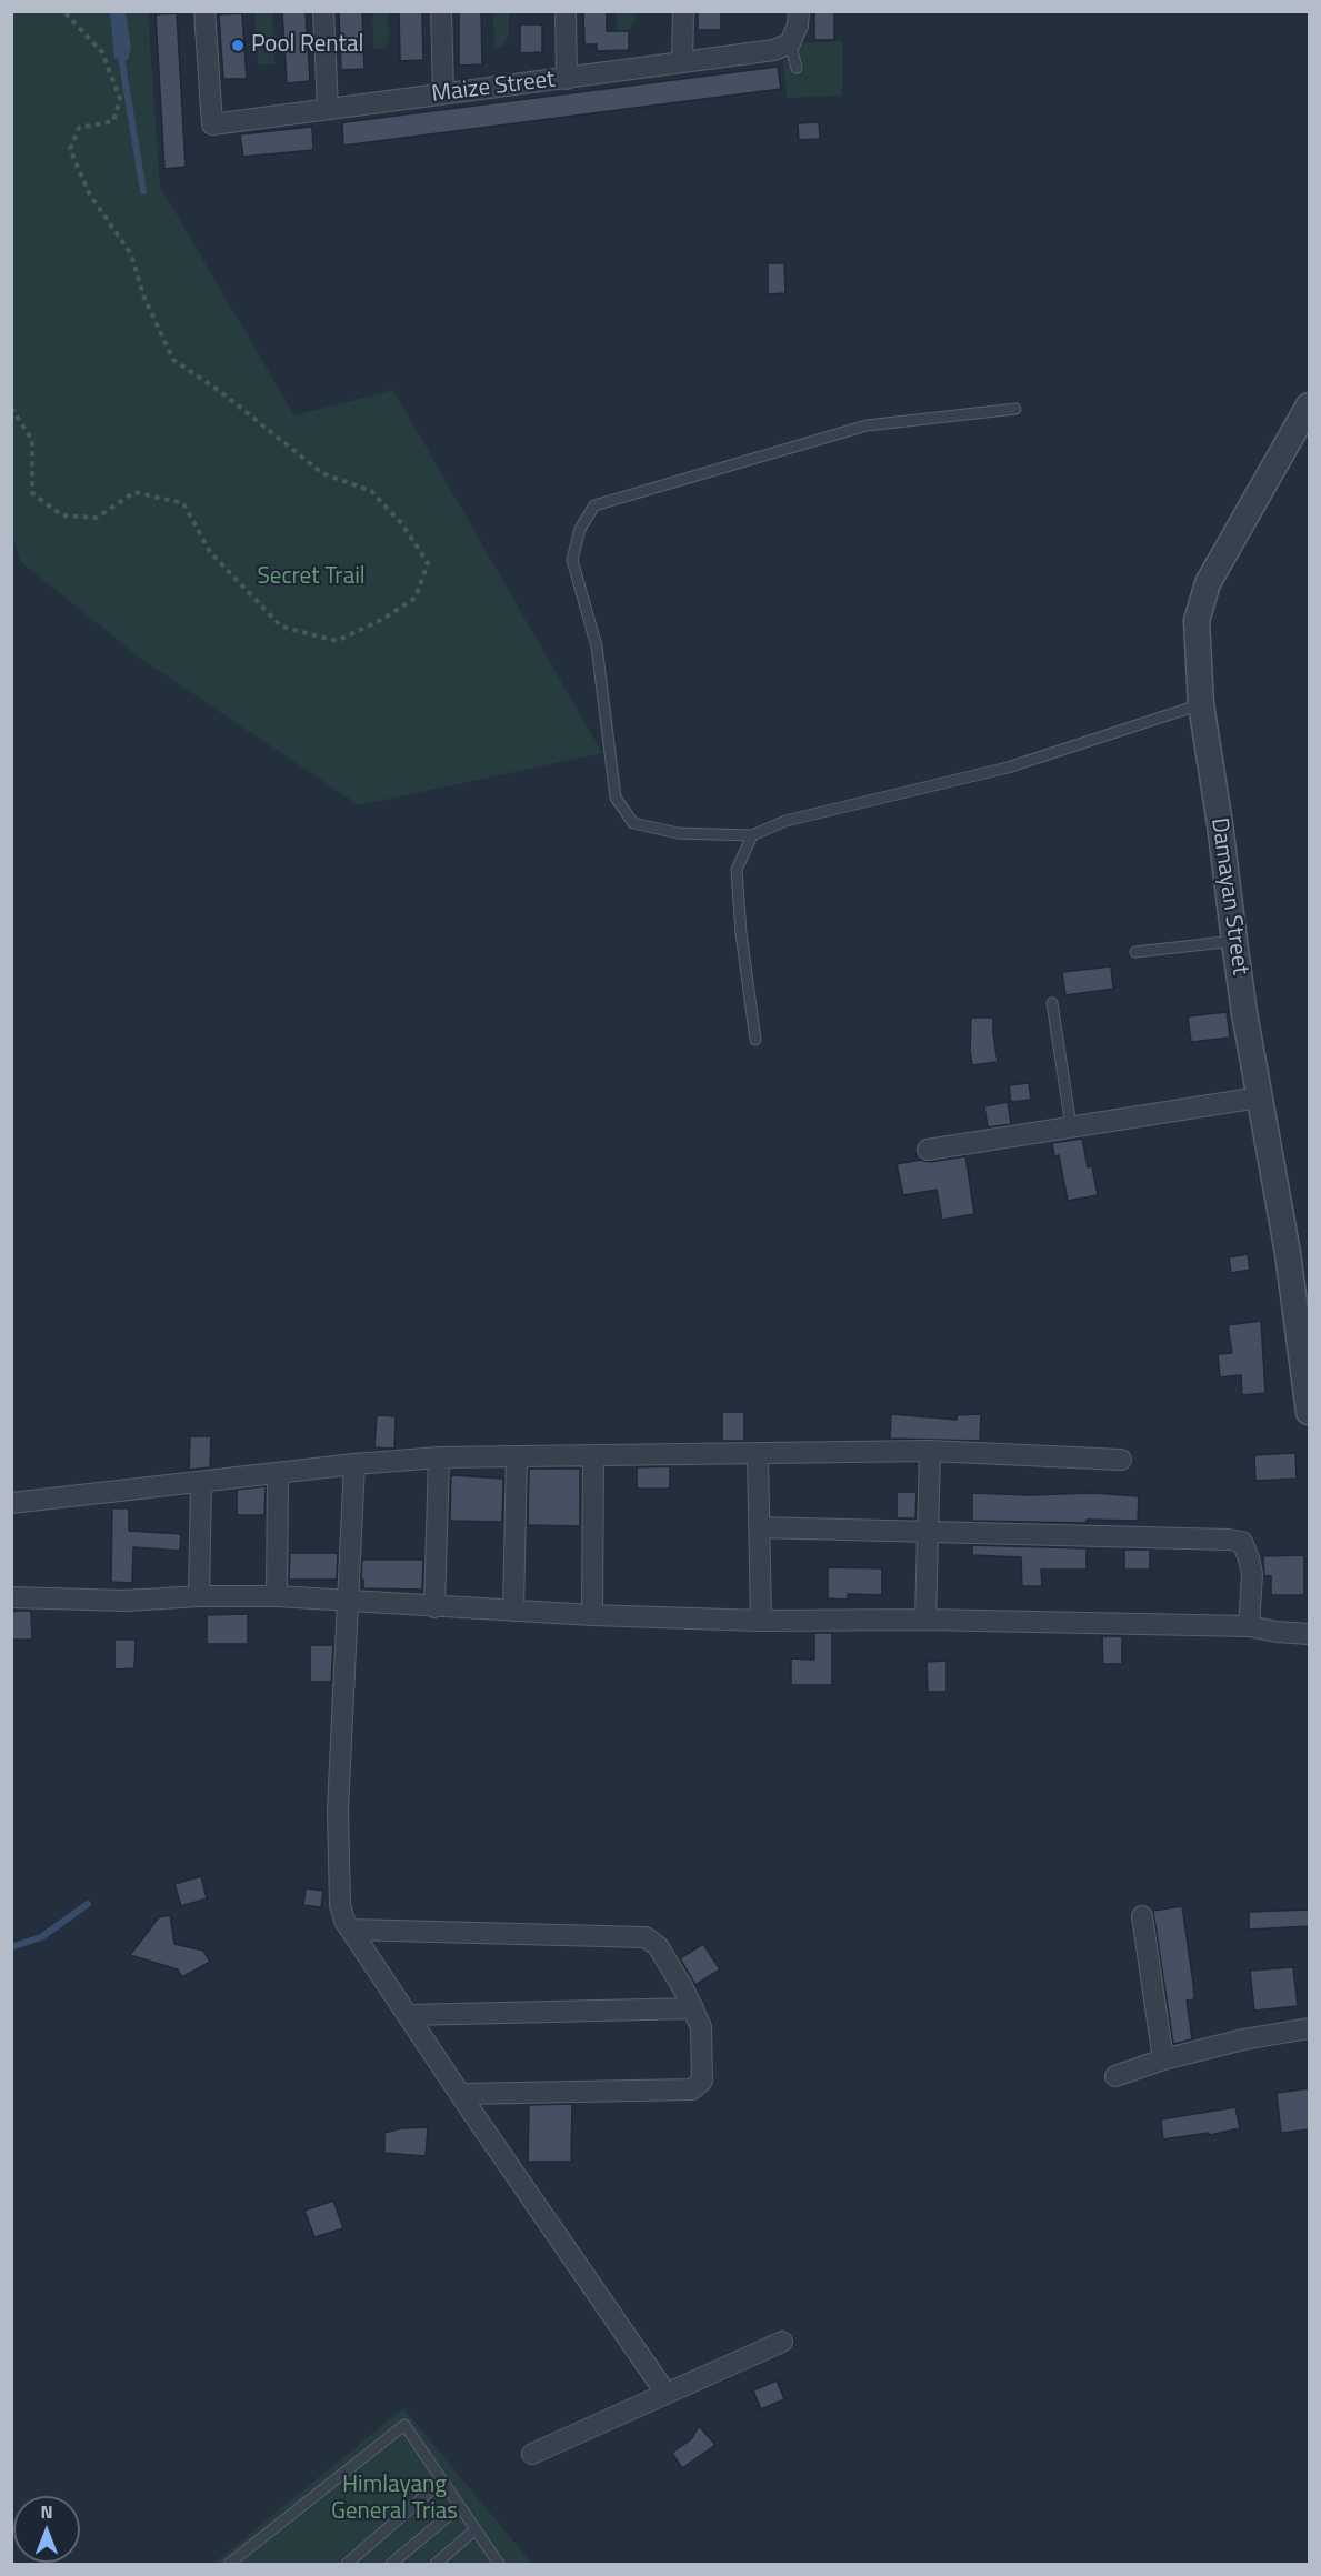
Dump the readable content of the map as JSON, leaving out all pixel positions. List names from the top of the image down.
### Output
{
  "streets": {
    "street": ["Maize Street", "Damayan Street"]
  },
  "parks": ["Secret Trail", "Himlayang General Trias"],
  "places": ["Pool Rental"],
  "north": "top"
}
